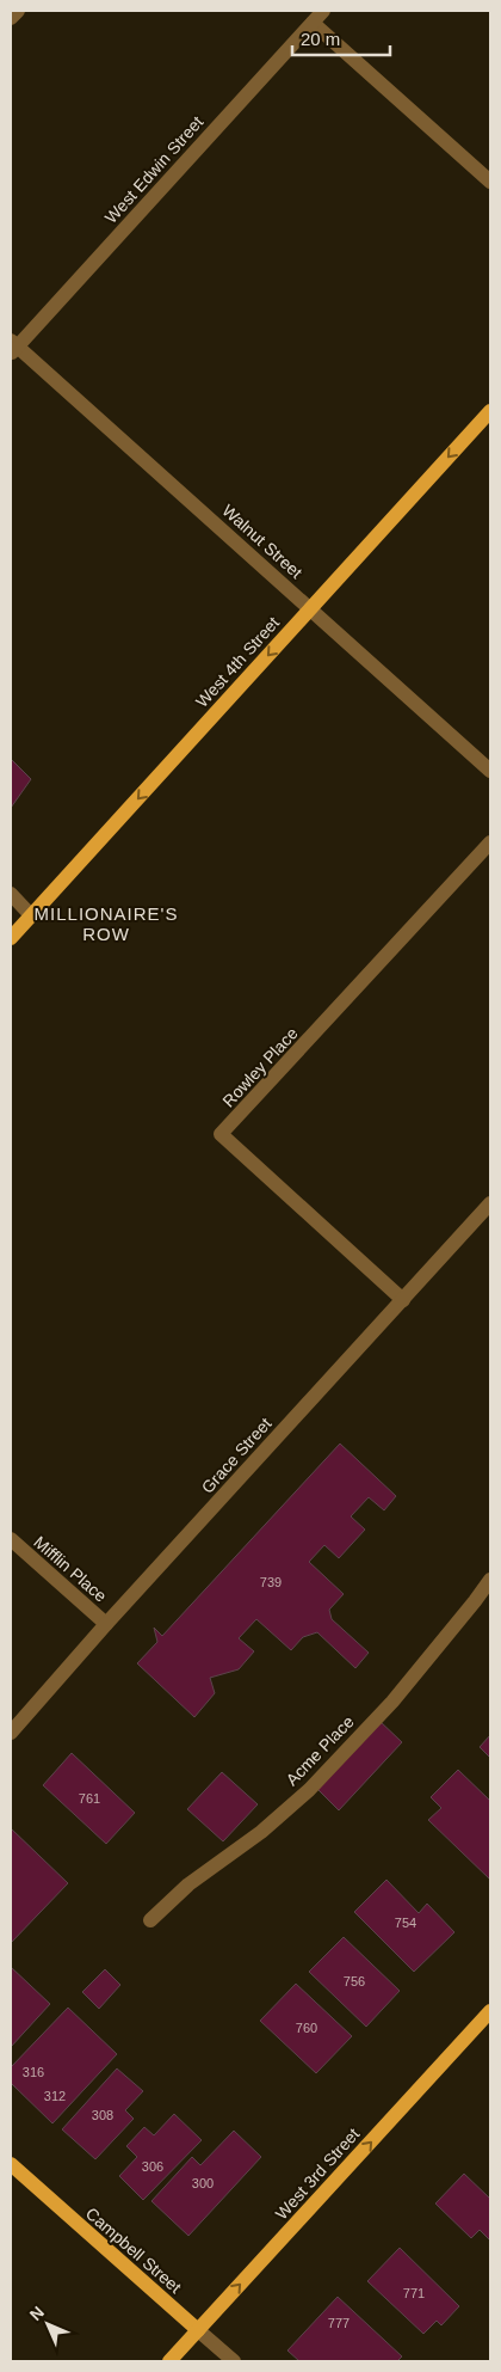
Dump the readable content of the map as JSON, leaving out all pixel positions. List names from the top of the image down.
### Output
{
  "streets": {
    "main road": ["West 4th Street", "West 3rd Street", "Campbell Street"],
    "street": [
      "West Edwin Street",
      "Walnut Street",
      "Rowley Place",
      "Grace Street",
      "Mifflin Place",
      "Acme Place"
    ]
  },
  "crossings": [
    ["West Edwin Street", "Walnut Street"],
    ["Walnut Street", "West 4th Street"],
    ["Rowley Place", "Grace Street"],
    ["Grace Street", "Mifflin Place"],
    ["West 3rd Street", "Campbell Street"]
  ],
  "one_way": ["West 4th Street", "West 3rd Street"],
  "districts": ["MILLIONAIRE'S ROW"],
  "house_numbers": [
    "739",
    "761",
    "754",
    "756",
    "760",
    "316",
    "312",
    "308",
    "306",
    "300",
    "771",
    "777"
  ],
  "scale_bar": "20 m",
  "north": "top left"
}
